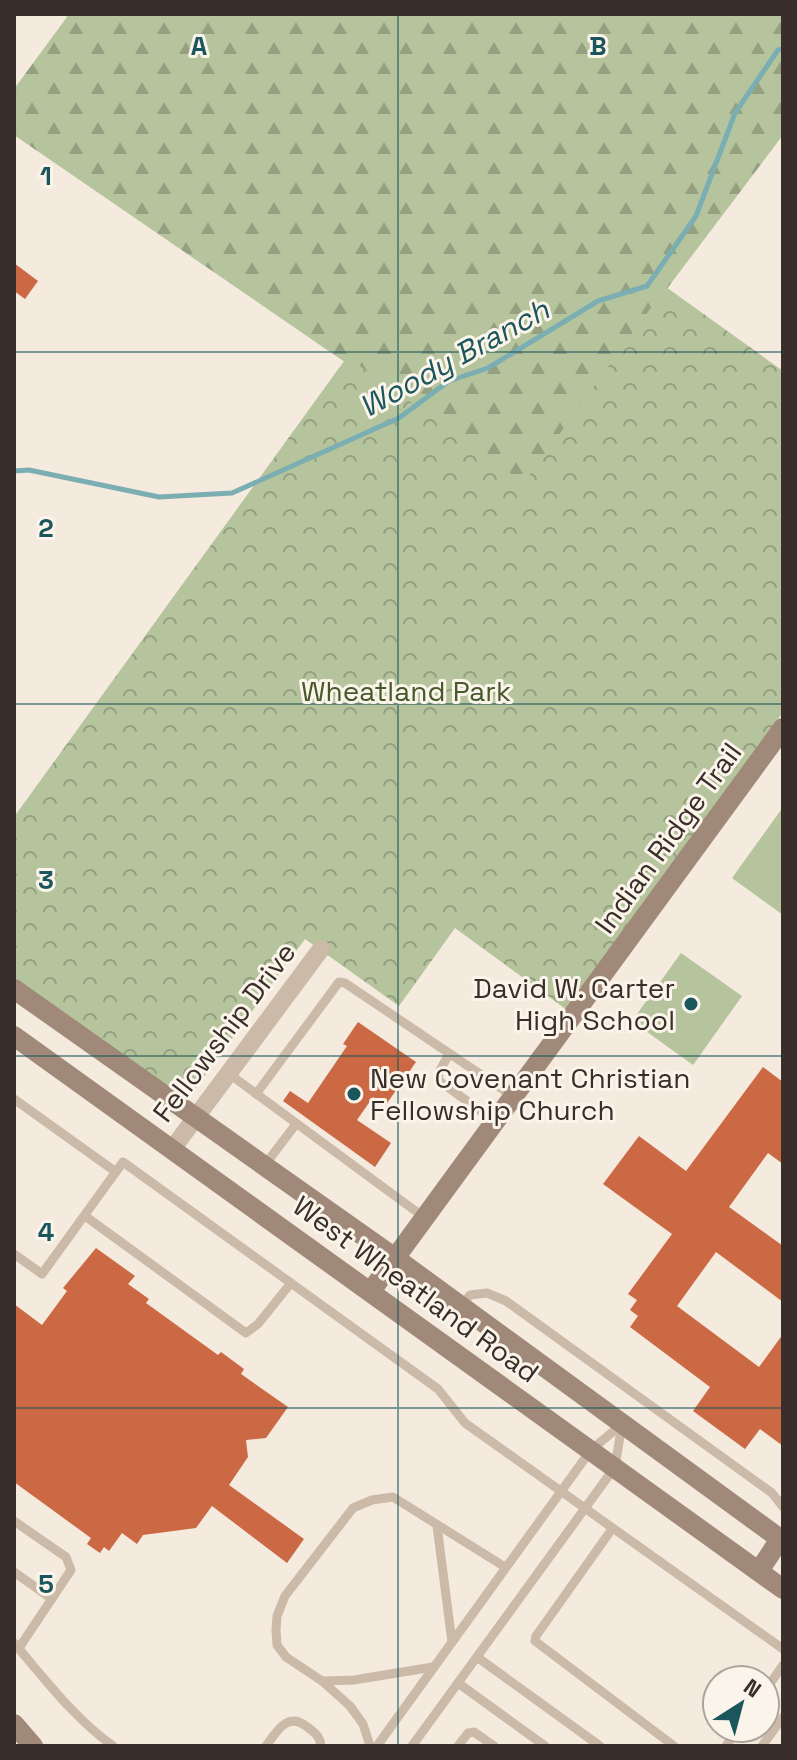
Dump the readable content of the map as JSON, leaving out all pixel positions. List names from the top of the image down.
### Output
{
  "streets": {
    "main road": ["Indian Ridge Trail", "West Wheatland Road"],
    "street": ["Fellowship Drive"]
  },
  "crossings": [
    ["Indian Ridge Trail", "West Wheatland Road"],
    ["Fellowship Drive", "West Wheatland Road"]
  ],
  "water": ["Woody Branch"],
  "parks": ["Wheatland Park"],
  "places": ["David W. Carter High School", "New Covenant Christian Fellowship Church"],
  "north": "top right",
  "grid": {
    "columns": ["A", "B"],
    "rows": [
      "1",
      "2",
      "3",
      "4",
      "5"
    ]
  }
}
